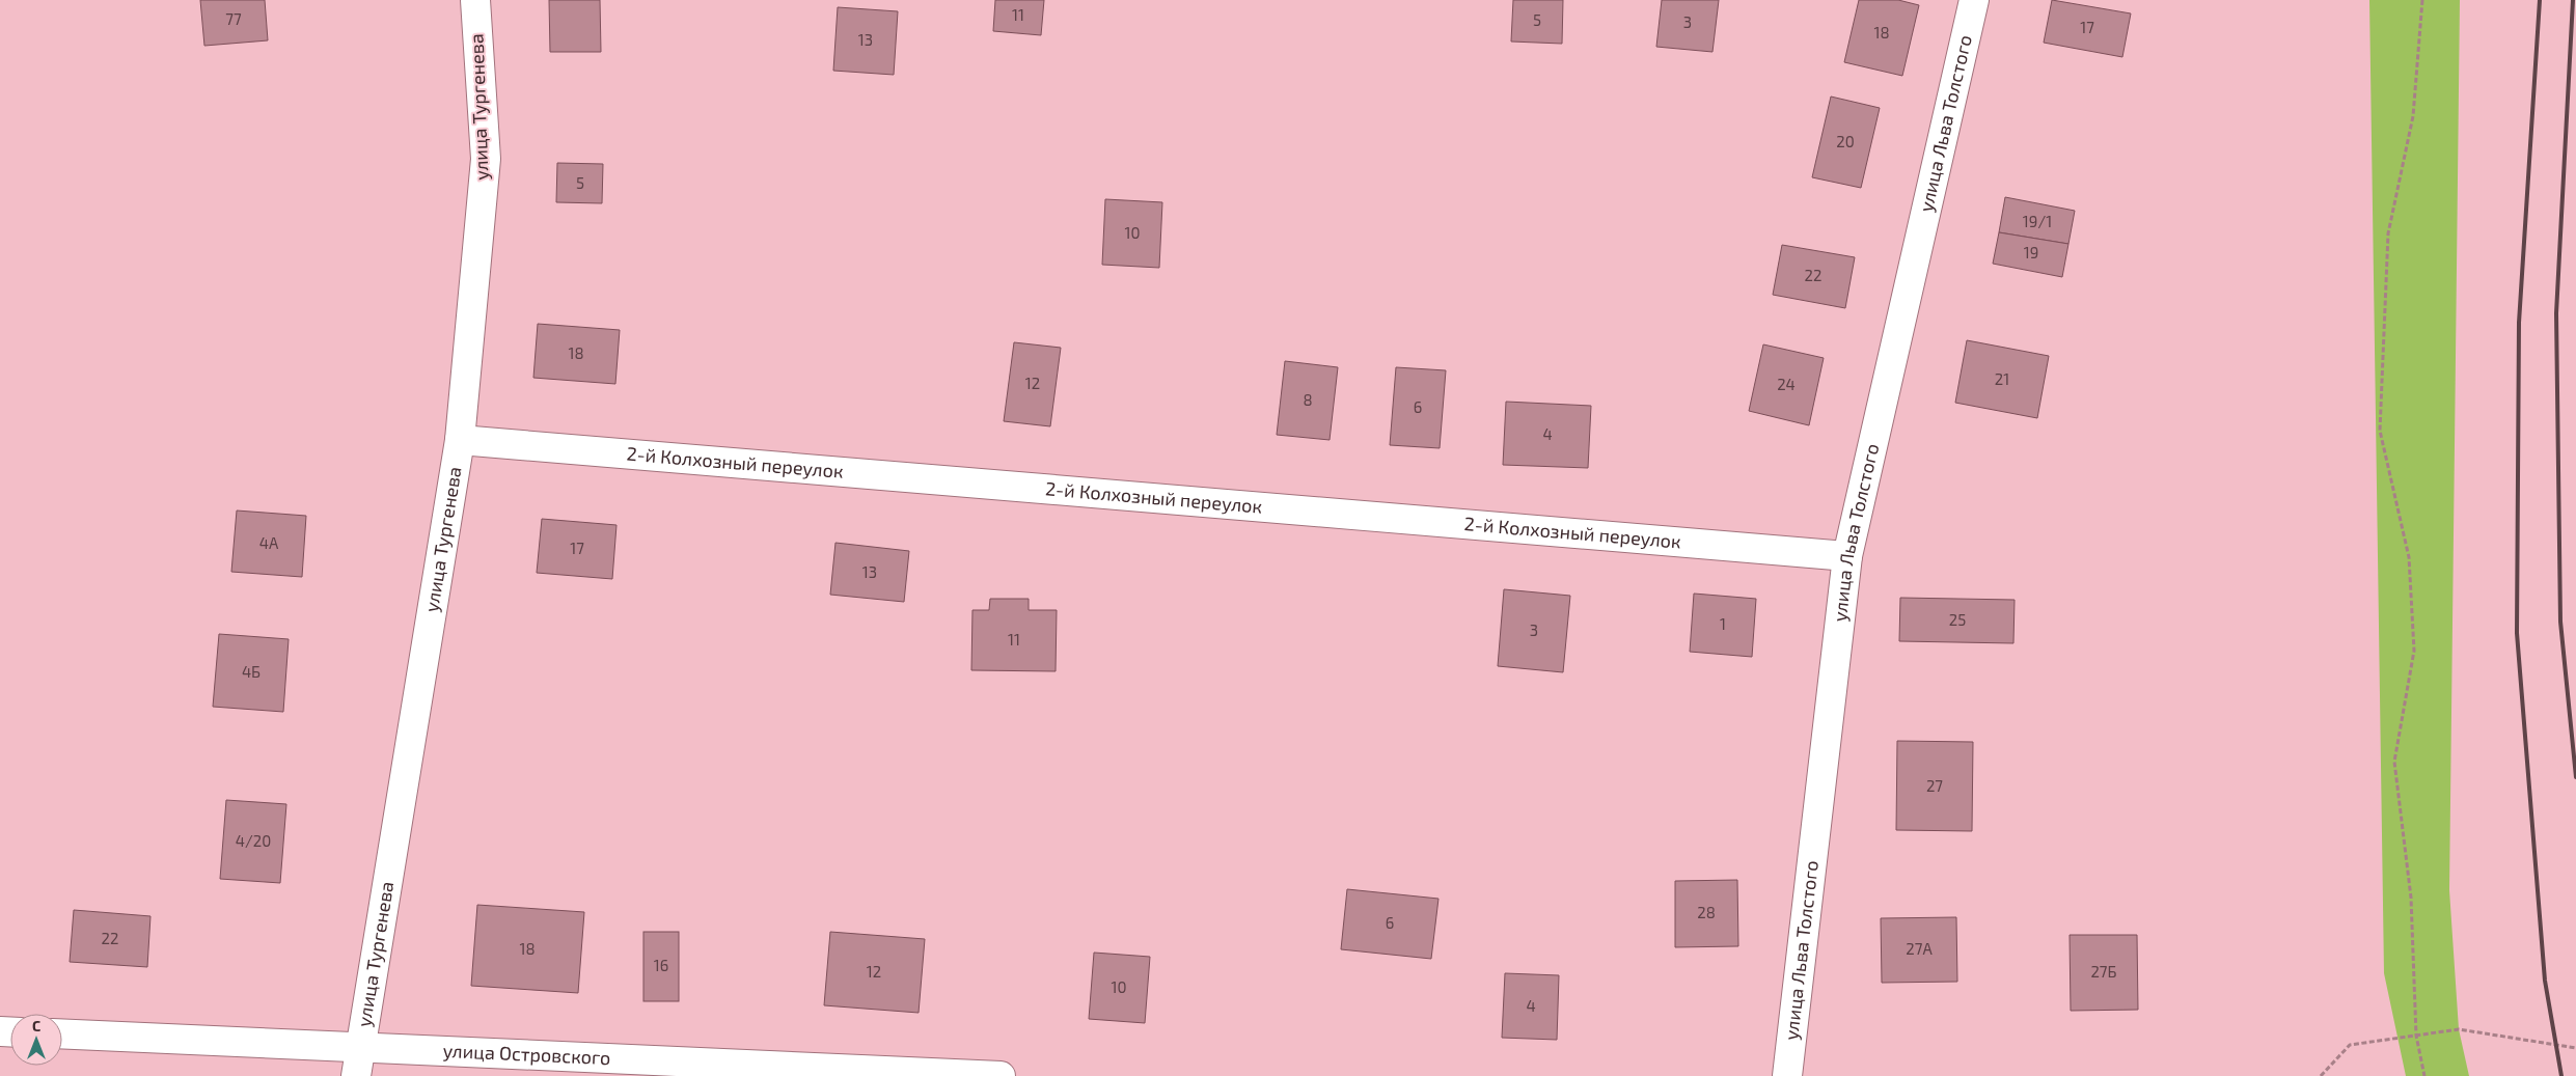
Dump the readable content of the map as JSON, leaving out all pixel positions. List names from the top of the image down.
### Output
{
  "streets": {
    "street": [
      "улица Тургенева",
      "улица Льва Толстого",
      "2-й Колхозный переулок",
      "улица Островского"
    ]
  },
  "crossings": [
    ["улица Тургенева", "2-й Колхозный переулок"],
    ["улица Тургенева", "улица Островского"],
    ["улица Льва Толстого", "2-й Колхозный переулок"]
  ],
  "house_numbers": [
    "11",
    "77",
    "5",
    "3",
    "17",
    "18",
    "13",
    "20",
    "5",
    "19/1",
    "10",
    "19",
    "22",
    "18",
    "21",
    "12",
    "24",
    "8",
    "6",
    "4",
    "4А",
    "17",
    "13",
    "25",
    "1",
    "3",
    "11",
    "4Б",
    "27",
    "4/20",
    "28",
    "6",
    "22",
    "18",
    "27А",
    "16",
    "12",
    "27Б",
    "10",
    "4"
  ],
  "north": "top"
}
